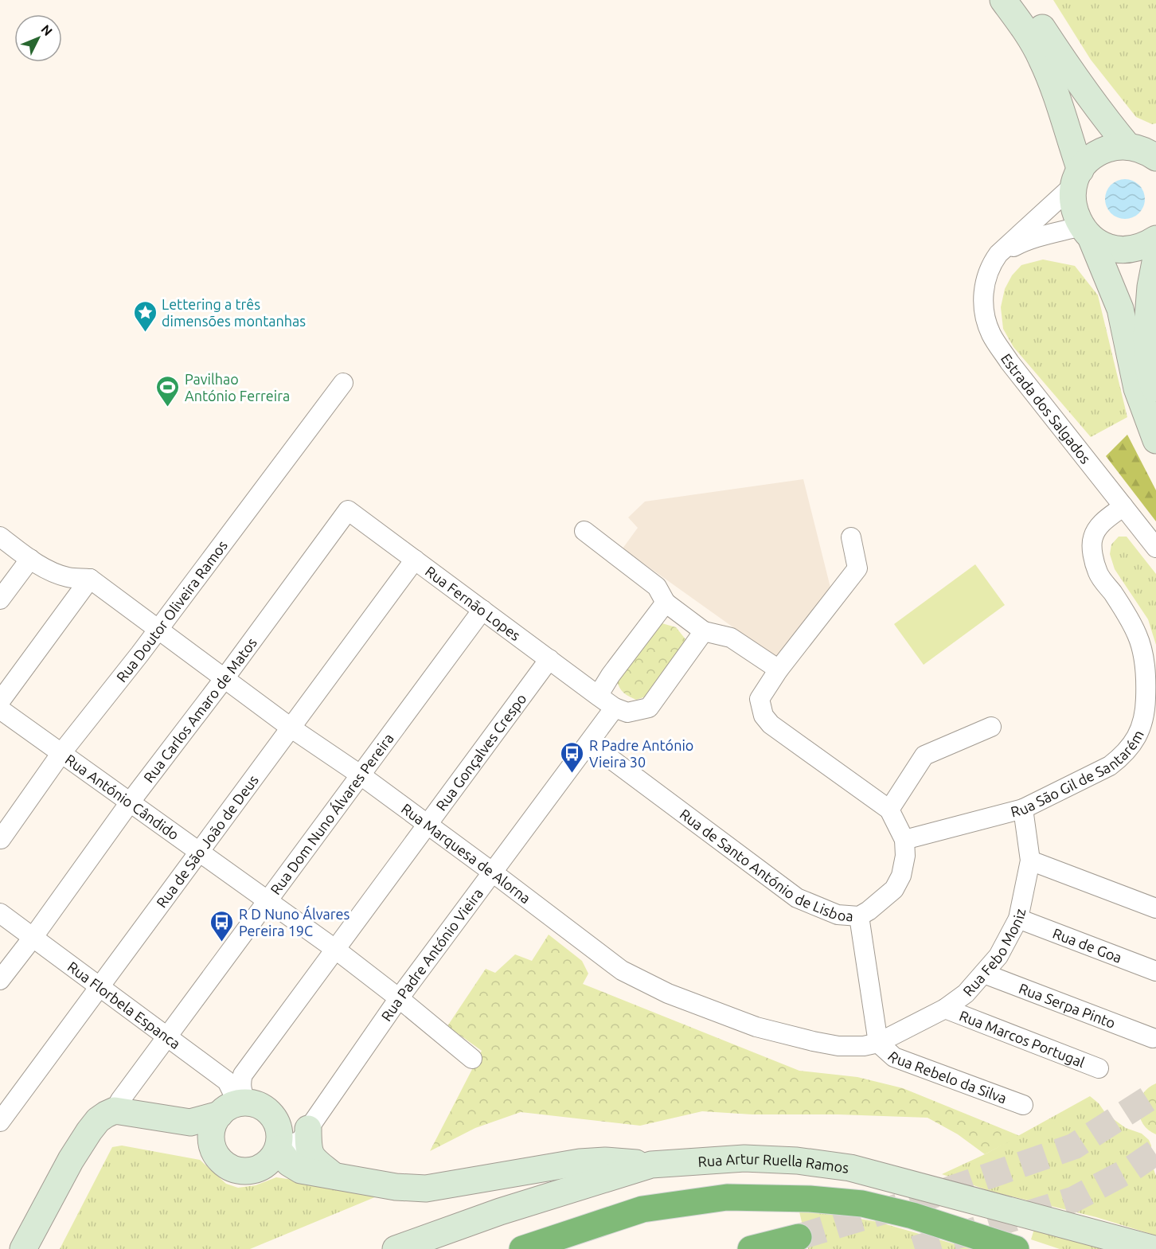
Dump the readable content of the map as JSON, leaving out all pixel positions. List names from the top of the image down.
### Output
{
  "streets": {
    "main road": ["Rua Artur Ruella Ramos"],
    "street": [
      "Estrada dos Salgados",
      "Rua Fernão Lopes",
      "Rua Doutor Oliveira Ramos",
      "Rua Carlos Amaro de Matos",
      "Rua Gonçalves Crespo",
      "Rua São Gil de Santarém",
      "Rua António Cândido",
      "Rua Dom Nuno Álvares Pereira",
      "Rua de São João de Deus",
      "Rua Marquesa de Alorna",
      "Rua de Santo António de Lisboa",
      "Rua de Goa",
      "Rua Febo Moniz",
      "Rua Padre António Vieira",
      "Rua Florbela Espanca",
      "Rua Serpa Pinto",
      "Rua Marcos Portugal",
      "Rua Rebelo da Silva"
    ]
  },
  "crossings": [
    ["Estrada dos Salgados", "Rua São Gil de Santarém"],
    ["Rua Fernão Lopes", "Rua Carlos Amaro de Matos"],
    ["Rua Fernão Lopes", "Rua Gonçalves Crespo"],
    ["Rua Fernão Lopes", "Rua Dom Nuno Álvares Pereira"],
    ["Rua Fernão Lopes", "Rua de São João de Deus"],
    ["Rua Fernão Lopes", "Rua Padre António Vieira"],
    ["Rua Doutor Oliveira Ramos", "Rua António Cândido"],
    ["Rua Doutor Oliveira Ramos", "Rua Marquesa de Alorna"],
    ["Rua Carlos Amaro de Matos", "Rua António Cândido"],
    ["Rua Carlos Amaro de Matos", "Rua Marquesa de Alorna"],
    ["Rua Carlos Amaro de Matos", "Rua Florbela Espanca"],
    ["Rua Gonçalves Crespo", "Rua António Cândido"],
    ["Rua Gonçalves Crespo", "Rua Marquesa de Alorna"],
    ["Rua Gonçalves Crespo", "Rua Padre António Vieira"],
    ["Rua Gonçalves Crespo", "Rua Florbela Espanca"],
    ["Rua São Gil de Santarém", "Rua de Santo António de Lisboa"],
    ["Rua São Gil de Santarém", "Rua Febo Moniz"],
    ["Rua António Cândido", "Rua Dom Nuno Álvares Pereira"],
    ["Rua António Cândido", "Rua de São João de Deus"],
    ["Rua António Cândido", "Rua Padre António Vieira"],
    ["Rua Dom Nuno Álvares Pereira", "Rua Marquesa de Alorna"],
    ["Rua Dom Nuno Álvares Pereira", "Rua Florbela Espanca"],
    ["Rua de São João de Deus", "Rua Marquesa de Alorna"],
    ["Rua de São João de Deus", "Rua Florbela Espanca"],
    ["Rua Marquesa de Alorna", "Rua Febo Moniz"],
    ["Rua Marquesa de Alorna", "Rua Padre António Vieira"],
    ["Rua Marquesa de Alorna", "Rua Rebelo da Silva"],
    ["Rua de Santo António de Lisboa", "Rua Padre António Vieira"],
    ["Rua de Goa", "Rua Febo Moniz"],
    ["Rua Febo Moniz", "Rua Serpa Pinto"],
    ["Rua Febo Moniz", "Rua Marcos Portugal"],
    ["Rua Febo Moniz", "Rua Rebelo da Silva"],
    ["Rua Padre António Vieira", "Rua Florbela Espanca"]
  ],
  "places": {
    "place": ["Lettering a três dimensões montanhas"],
    "sports": ["Pavilhao António Ferreira"],
    "bus stop": ["R Padre António Vieira 30", "R D Nuno Álvares Pereira 19C"]
  },
  "north": "top right"
}
